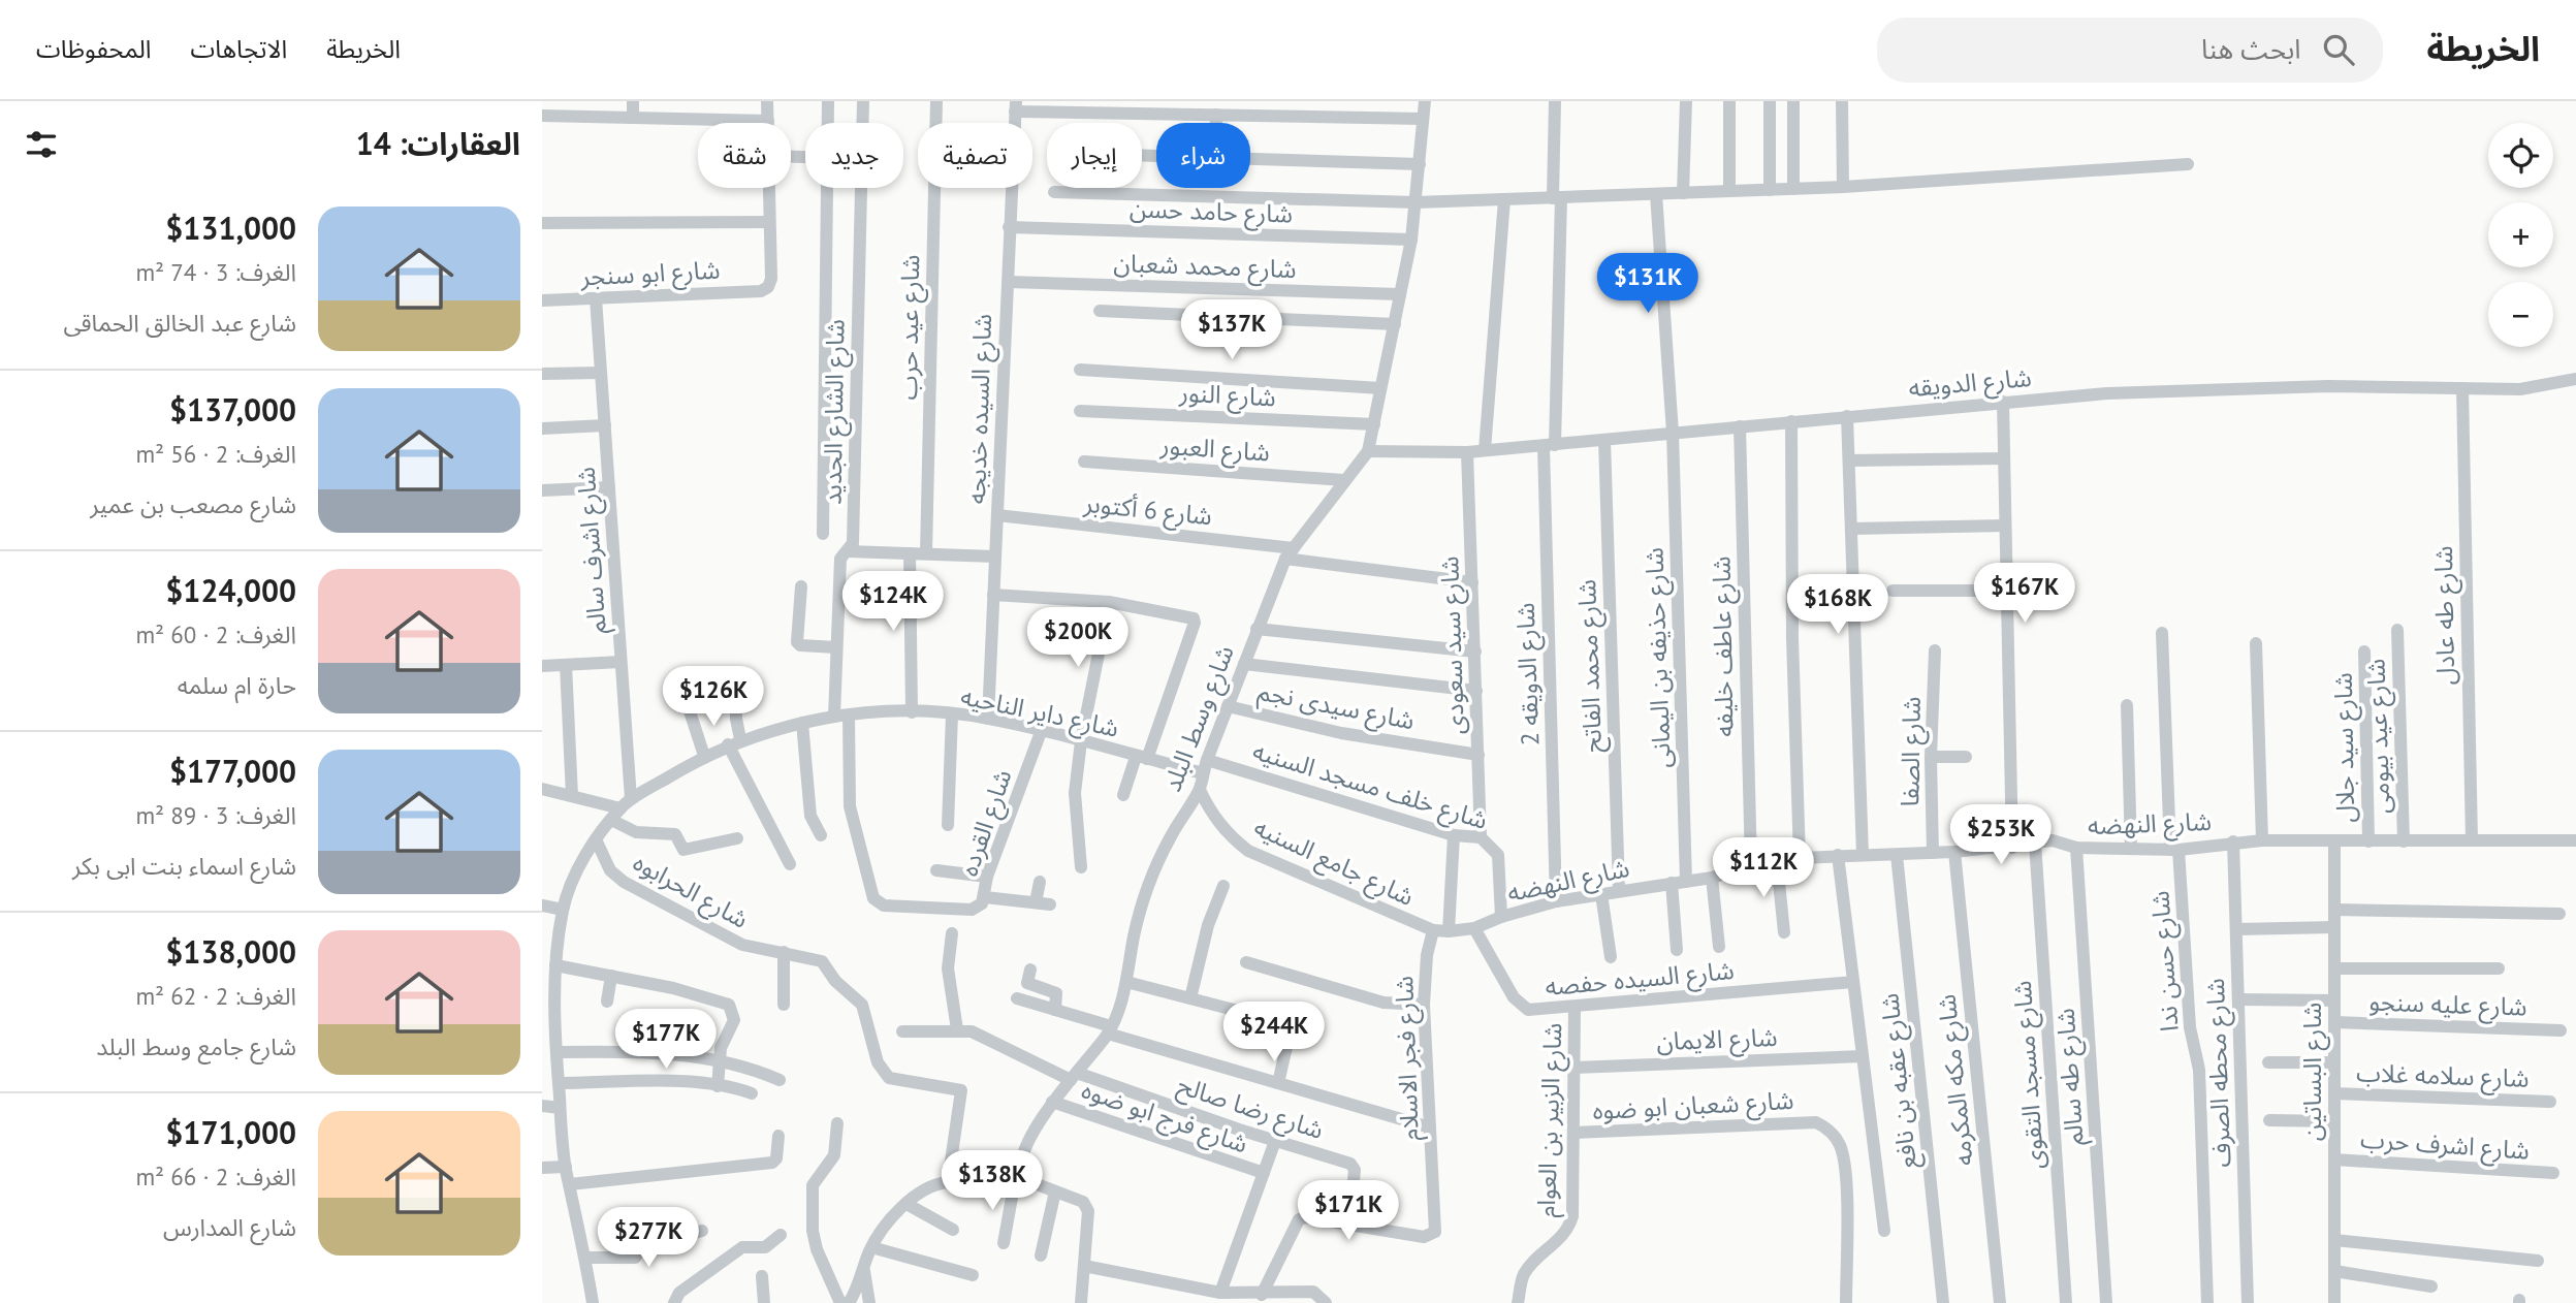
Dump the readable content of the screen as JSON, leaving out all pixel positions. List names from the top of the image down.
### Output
{
  "streets": {
    "street": [
      "شارع حامد حسن",
      "شارع محمد شعبان",
      "شارع ابو سنجر",
      "شارع عيد حرب",
      "شارع الدويقه",
      "شارع النور",
      "شارع السيده خديجه",
      "شارع الشارع الجديد",
      "شارع العبور",
      "شارع 6 أكتوبر",
      "شارع اشرف سالم",
      "شارع طه عادل",
      "شارع سيد سعودى",
      "شارع عاطف خليفه",
      "شارع حذيفه بن اليمانى",
      "شارع محمد الفاتح",
      "شارع الدويقه 2",
      "شارع سيدى نجم",
      "شارع داير الناحيه",
      "شارع وسط البلد",
      "شارع عيد بيومى",
      "شارع سيد جلال",
      "شارع الصفا",
      "شارع خلف مسجد السنيه",
      "شارع القرده",
      "شارع النهضه",
      "شارع جامع السنيه",
      "شارع الحرابوه",
      "شارع حسن ندا",
      "شارع السيده حفصه",
      "شارع عليه سنجو",
      "شارع الايمان",
      "شارع فجر الاسلام",
      "شارع البساتين",
      "شارع محطه الصرف",
      "شارع مسجد التقوى",
      "شارع سلامه غلاب",
      "شارع طه سالم",
      "شارع مكه المكرمه",
      "شارع عقبه بن نافع",
      "شارع شعبان ابو ضوه",
      "شارع رضا صالح",
      "شارع فرج ابو ضوه",
      "شارع الزبير بن العوام",
      "شارع اشرف حرب"
    ]
  },
  "crossings": [
    ["شارع حامد حسن", "شارع السيده خديجه"],
    ["شارع حامد حسن", "شارع وسط البلد"],
    ["شارع محمد شعبان", "شارع السيده خديجه"],
    ["شارع محمد شعبان", "شارع وسط البلد"],
    ["شارع ابو سنجر", "شارع اشرف سالم"],
    ["شارع الدويقه", "شارع طه عادل"],
    ["شارع الدويقه", "شارع سيد سعودى"],
    ["شارع الدويقه", "شارع عاطف خليفه"],
    ["شارع الدويقه", "شارع حذيفه بن اليمانى"],
    ["شارع الدويقه", "شارع محمد الفاتح"],
    ["شارع الدويقه", "شارع الدويقه 2"],
    ["شارع الدويقه", "شارع وسط البلد"],
    ["شارع النور", "شارع وسط البلد"],
    ["شارع السيده خديجه", "شارع 6 أكتوبر"],
    ["شارع السيده خديجه", "شارع داير الناحيه"],
    ["شارع الشارع الجديد", "شارع داير الناحيه"],
    ["شارع العبور", "شارع وسط البلد"],
    ["شارع 6 أكتوبر", "شارع سيد سعودى"],
    ["شارع 6 أكتوبر", "شارع وسط البلد"],
    ["شارع اشرف سالم", "شارع داير الناحيه"],
    ["شارع طه عادل", "شارع النهضه"],
    ["شارع سيد سعودى", "شارع سيدى نجم"],
    ["شارع سيد سعودى", "شارع خلف مسجد السنيه"],
    ["شارع عاطف خليفه", "شارع النهضه"],
    ["شارع حذيفه بن اليمانى", "شارع النهضه"],
    ["شارع محمد الفاتح", "شارع النهضه"],
    ["شارع الدويقه 2", "شارع النهضه"],
    ["شارع سيدى نجم", "شارع وسط البلد"],
    ["شارع داير الناحيه", "شارع وسط البلد"],
    ["شارع داير الناحيه", "شارع القرده"],
    ["شارع داير الناحيه", "شارع الحرابوه"],
    ["شارع وسط البلد", "شارع خلف مسجد السنيه"],
    ["شارع وسط البلد", "شارع جامع السنيه"],
    ["شارع وسط البلد", "شارع رضا صالح"],
    ["شارع وسط البلد", "شارع فرج ابو ضوه"],
    ["شارع عيد بيومى", "شارع النهضه"],
    ["شارع سيد جلال", "شارع النهضه"],
    ["شارع الصفا", "شارع النهضه"],
    ["شارع خلف مسجد السنيه", "شارع النهضه"],
    ["شارع النهضه", "شارع جامع السنيه"],
    ["شارع النهضه", "شارع حسن ندا"],
    ["شارع النهضه", "شارع السيده حفصه"],
    ["شارع النهضه", "شارع فجر الاسلام"],
    ["شارع النهضه", "شارع البساتين"],
    ["شارع النهضه", "شارع محطه الصرف"],
    ["شارع النهضه", "شارع مسجد التقوى"],
    ["شارع النهضه", "شارع طه سالم"],
    ["شارع النهضه", "شارع مكه المكرمه"],
    ["شارع النهضه", "شارع عقبه بن نافع"],
    ["شارع جامع السنيه", "شارع فجر الاسلام"],
    ["شارع السيده حفصه", "شارع الزبير بن العوام"],
    ["شارع عليه سنجو", "شارع البساتين"],
    ["شارع الايمان", "شارع الزبير بن العوام"],
    ["شارع فجر الاسلام", "شارع رضا صالح"],
    ["شارع البساتين", "شارع سلامه غلاب"],
    ["شارع البساتين", "شارع اشرف حرب"],
    ["شارع شعبان ابو ضوه", "شارع الزبير بن العوام"],
    ["شارع رضا صالح", "شارع فرج ابو ضوه"]
  ],
  "page": {
    "header": "الخريطة",
    "search": "ابحث هنا",
    "nav": ["الخريطة", "الاتجاهات", "المحفوظات"],
    "heading": "العقارات: 14",
    "map_buttons": ["+", "−"],
    "chip": [
      "شراء",
      "إيجار",
      "تصفية",
      "جديد",
      "شقة"
    ],
    "list": [
      {
        "name": "$131,000",
        "note": "الغرف: 3 · 74 m² · شارع عبد الخالق الحماقى"
      },
      {
        "name": "$137,000",
        "note": "الغرف: 2 · 56 m² · شارع مصعب بن عمير"
      },
      {
        "name": "$124,000",
        "note": "الغرف: 2 · 60 m² · حارة ام سلمه"
      },
      {
        "name": "$177,000",
        "note": "الغرف: 3 · 89 m² · شارع اسماء بنت ابى بكر"
      },
      {
        "name": "$138,000",
        "note": "الغرف: 2 · 62 m² · شارع جامع وسط البلد"
      },
      {
        "name": "$171,000",
        "note": "الغرف: 2 · 66 m² · شارع المدارس"
      }
    ],
    "price": [
      "$131K",
      "$137K",
      "$167K",
      "$124K",
      "$168K",
      "$200K",
      "$126K",
      "$253K",
      "$112K",
      "$244K",
      "$177K",
      "$138K",
      "$171K",
      "$277K"
    ]
  }
}
